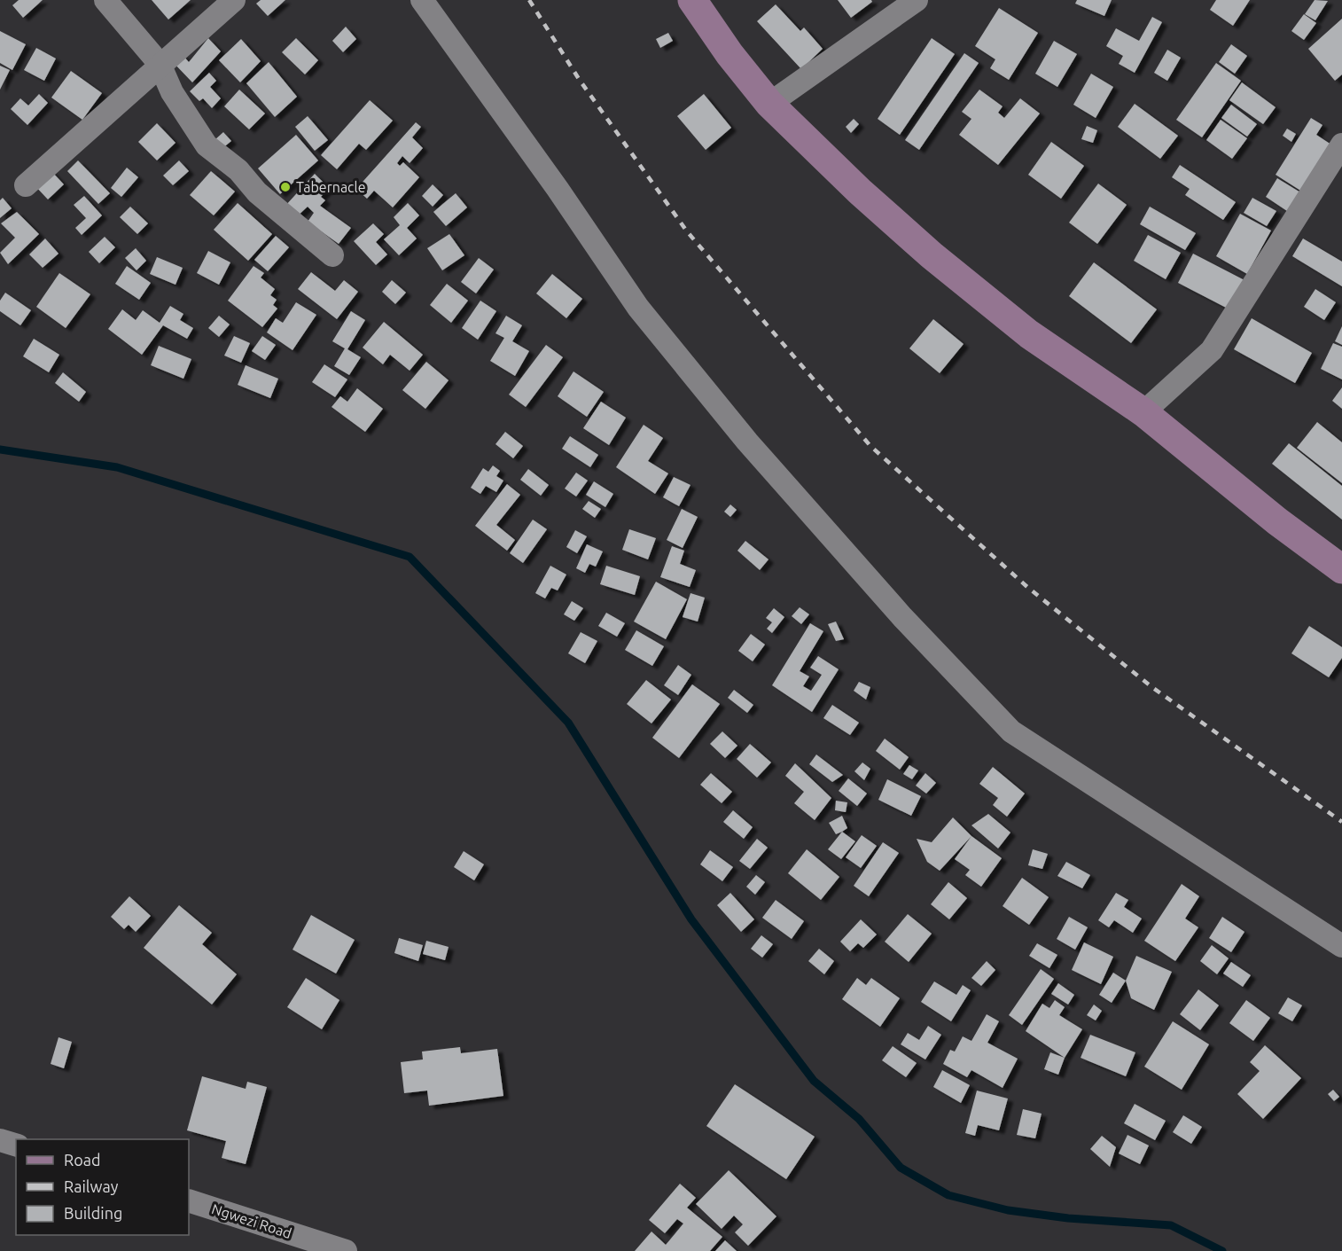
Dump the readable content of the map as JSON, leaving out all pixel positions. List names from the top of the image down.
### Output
{
  "streets": {
    "street": ["Ngwezi Road"]
  },
  "places": ["Tabernacle"],
  "legend": ["Road", "Railway", "Building"]
}
